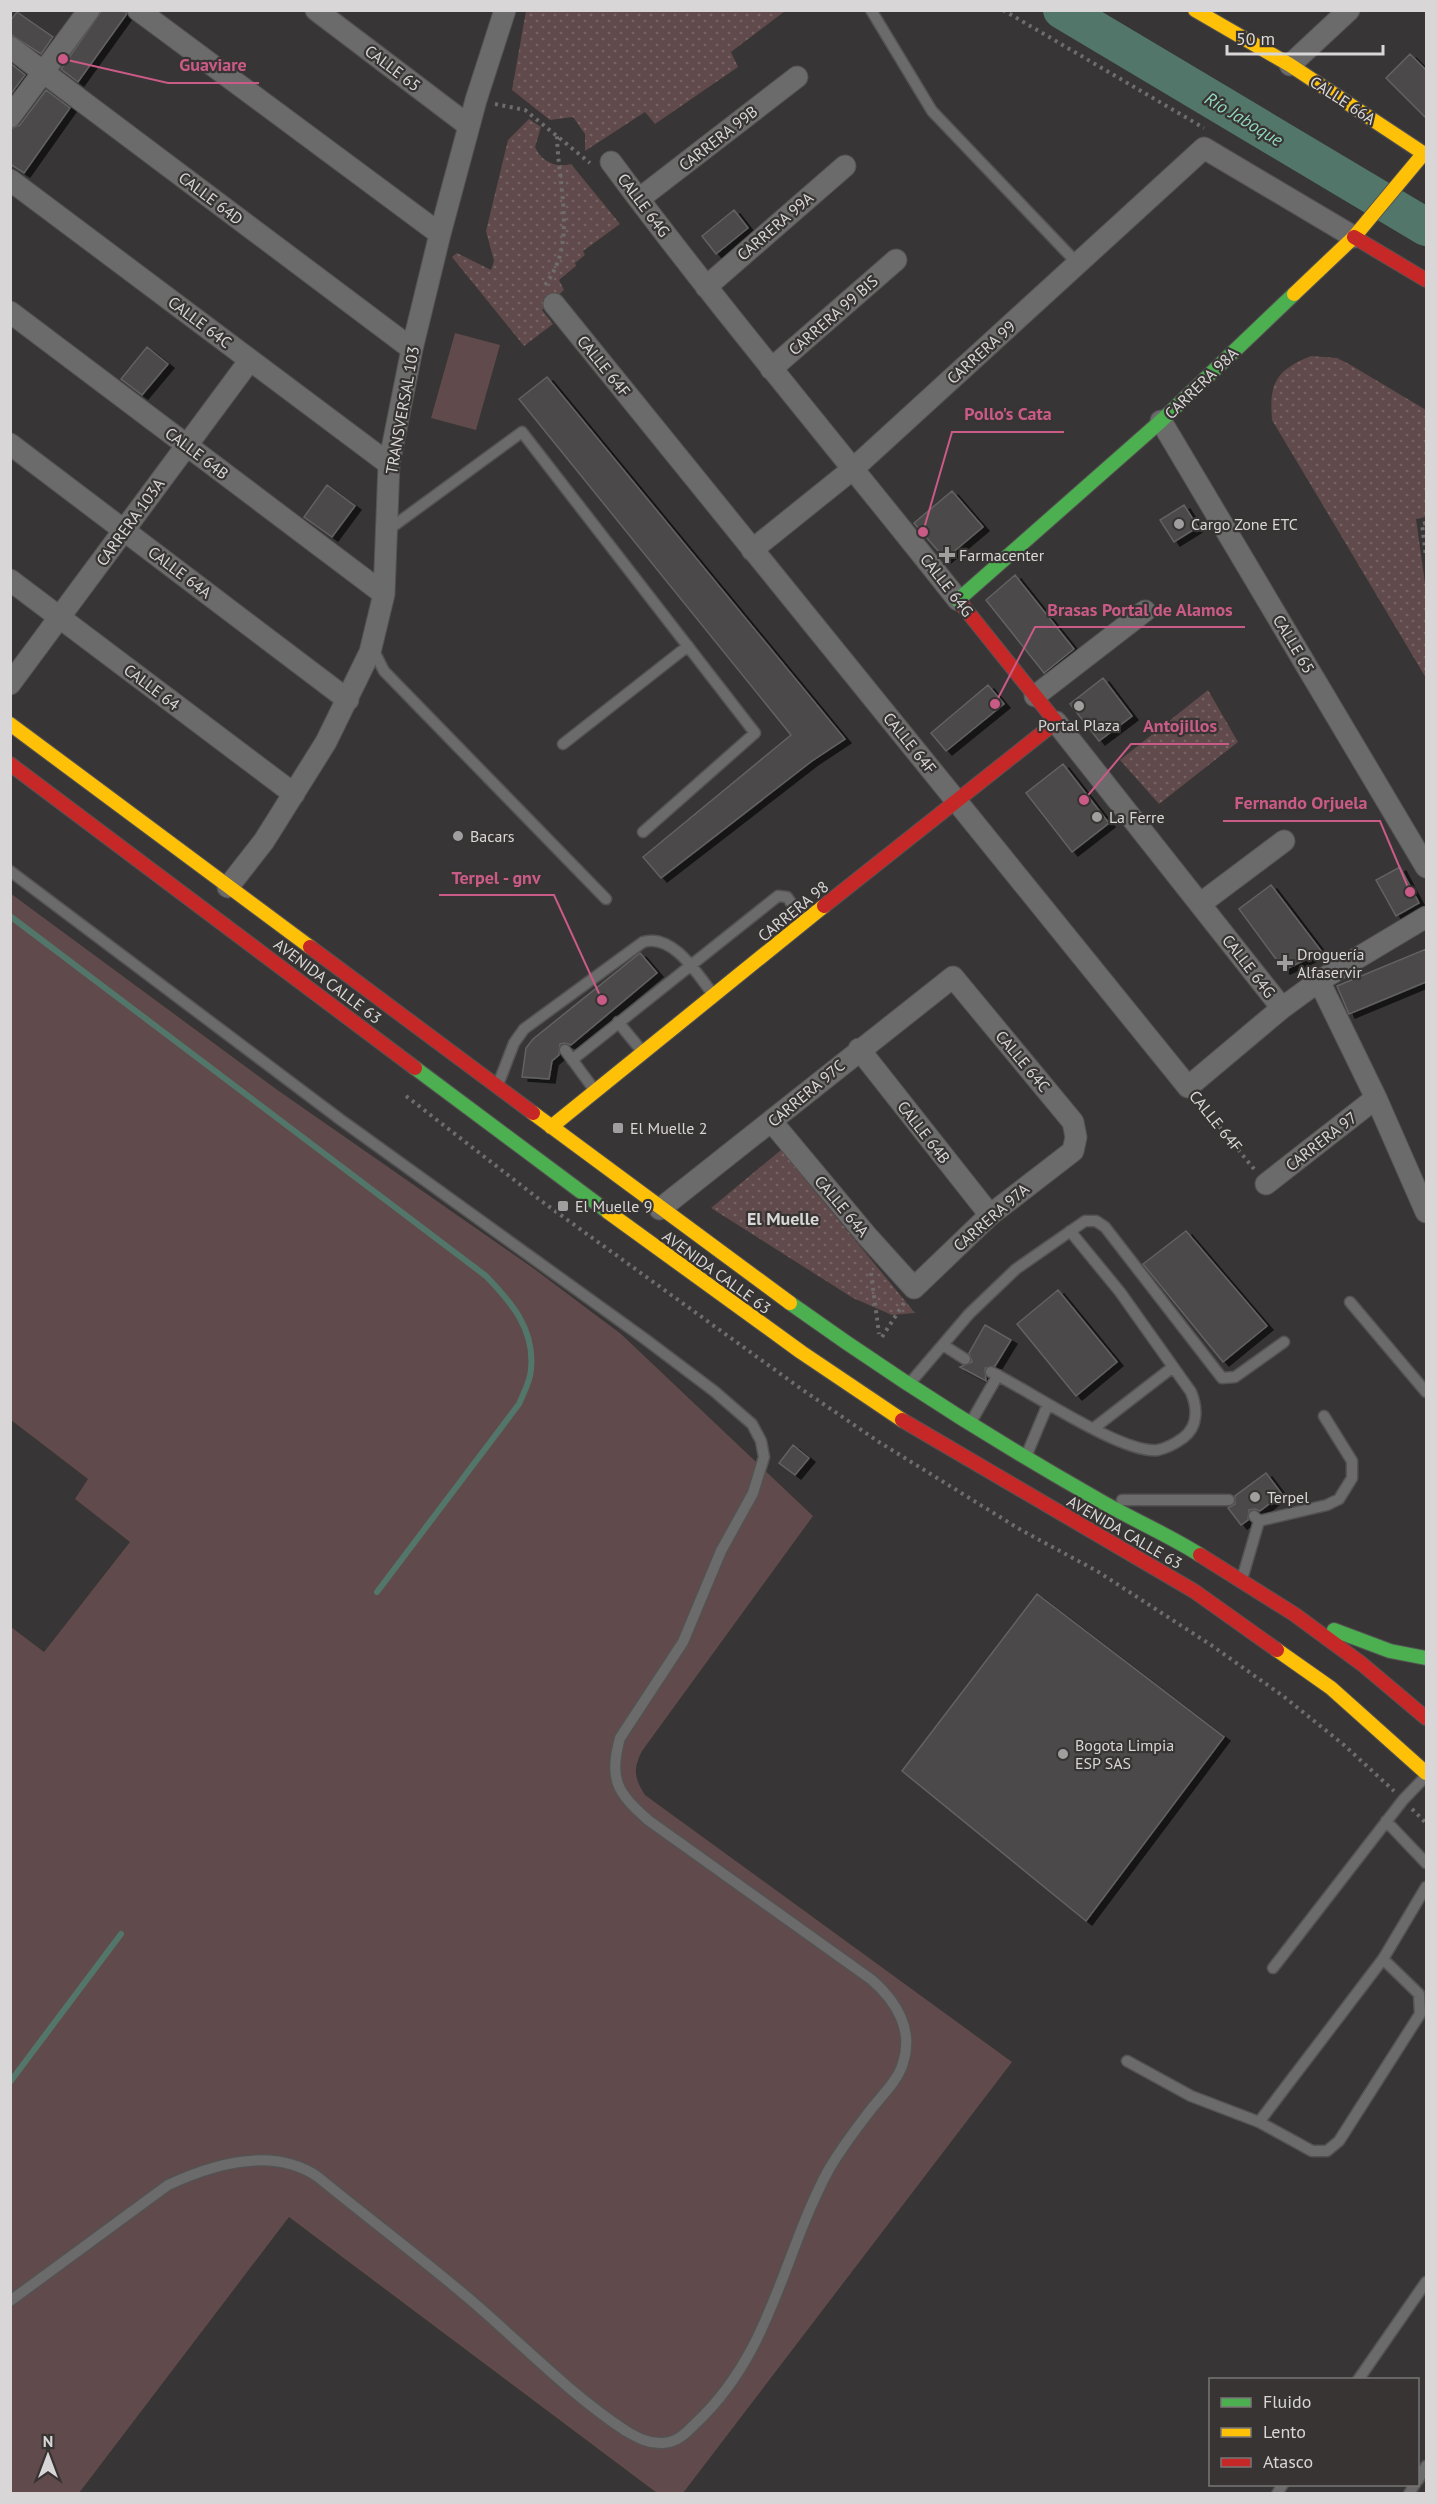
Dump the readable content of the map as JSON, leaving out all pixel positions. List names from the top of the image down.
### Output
{
  "streets": {
    "main road": [
      "CALLE 66A",
      "CALLE 64G",
      "CARRERA 98A",
      "CARRERA 98",
      "AVENIDA CALLE 63"
    ],
    "street": [
      "CALLE 65",
      "CARRERA 99B",
      "CALLE 64D",
      "CARRERA 99A",
      "CARRERA 99 BIS",
      "CALLE 64C",
      "CARRERA 99",
      "CALLE 64F",
      "TRANSVERSAL 103",
      "CALLE 64B",
      "CARRERA 103A",
      "CALLE 64A",
      "CALLE 64",
      "CARRERA 97C",
      "CARRERA 97",
      "CARRERA 97A"
    ]
  },
  "crossings": [
    ["CALLE 65", "CARRERA 98A"],
    ["CALLE 65", "TRANSVERSAL 103"],
    ["CALLE 66A", "CARRERA 98A"],
    ["CARRERA 99B", "CALLE 64G"],
    ["CALLE 64D", "TRANSVERSAL 103"],
    ["CALLE 64G", "CARRERA 99A"],
    ["CALLE 64G", "CARRERA 99 BIS"],
    ["CALLE 64G", "CARRERA 99"],
    ["CALLE 64G", "CARRERA 98A"],
    ["CALLE 64G", "CARRERA 98"],
    ["CALLE 64C", "TRANSVERSAL 103"],
    ["CALLE 64C", "CARRERA 103A"],
    ["CALLE 64C", "CARRERA 97C"],
    ["CALLE 64C", "CARRERA 97A"],
    ["CARRERA 99", "CALLE 64F"],
    ["CARRERA 99", "CARRERA 98A"],
    ["CALLE 64F", "CARRERA 98"],
    ["CALLE 64F", "CARRERA 97"],
    ["TRANSVERSAL 103", "CALLE 64B"],
    ["TRANSVERSAL 103", "CALLE 64A"],
    ["TRANSVERSAL 103", "CALLE 64"],
    ["TRANSVERSAL 103", "AVENIDA CALLE 63"],
    ["CALLE 64B", "CARRERA 103A"],
    ["CALLE 64B", "CARRERA 97C"],
    ["CALLE 64B", "CARRERA 97A"],
    ["CARRERA 103A", "CALLE 64A"],
    ["CARRERA 103A", "CALLE 64"],
    ["CALLE 64A", "CARRERA 97C"],
    ["CALLE 64A", "CARRERA 97A"],
    ["CARRERA 98", "AVENIDA CALLE 63"],
    ["AVENIDA CALLE 63", "CARRERA 97C"]
  ],
  "districts": ["El Muelle"],
  "water": ["Río Jaboque"],
  "places": {
    "other": [
      "Guaviare",
      "Cargo Zone ETC",
      "Pollo's Cata",
      "Brasas Portal de Alamos",
      "Portal Plaza",
      "Antojillos",
      "La Ferre",
      "Bacars",
      "Fernando Orjuela",
      "Terpel - gnv",
      "Terpel",
      "Bogota Limpia ESP SAS"
    ],
    "health": ["Farmacenter", "Droguería Alfaservir"],
    "transit": ["El Muelle 2", "El Muelle 9"]
  },
  "legend": ["Fluido", "Lento", "Atasco"],
  "scale_bar": "50 m",
  "north": "top"
}
